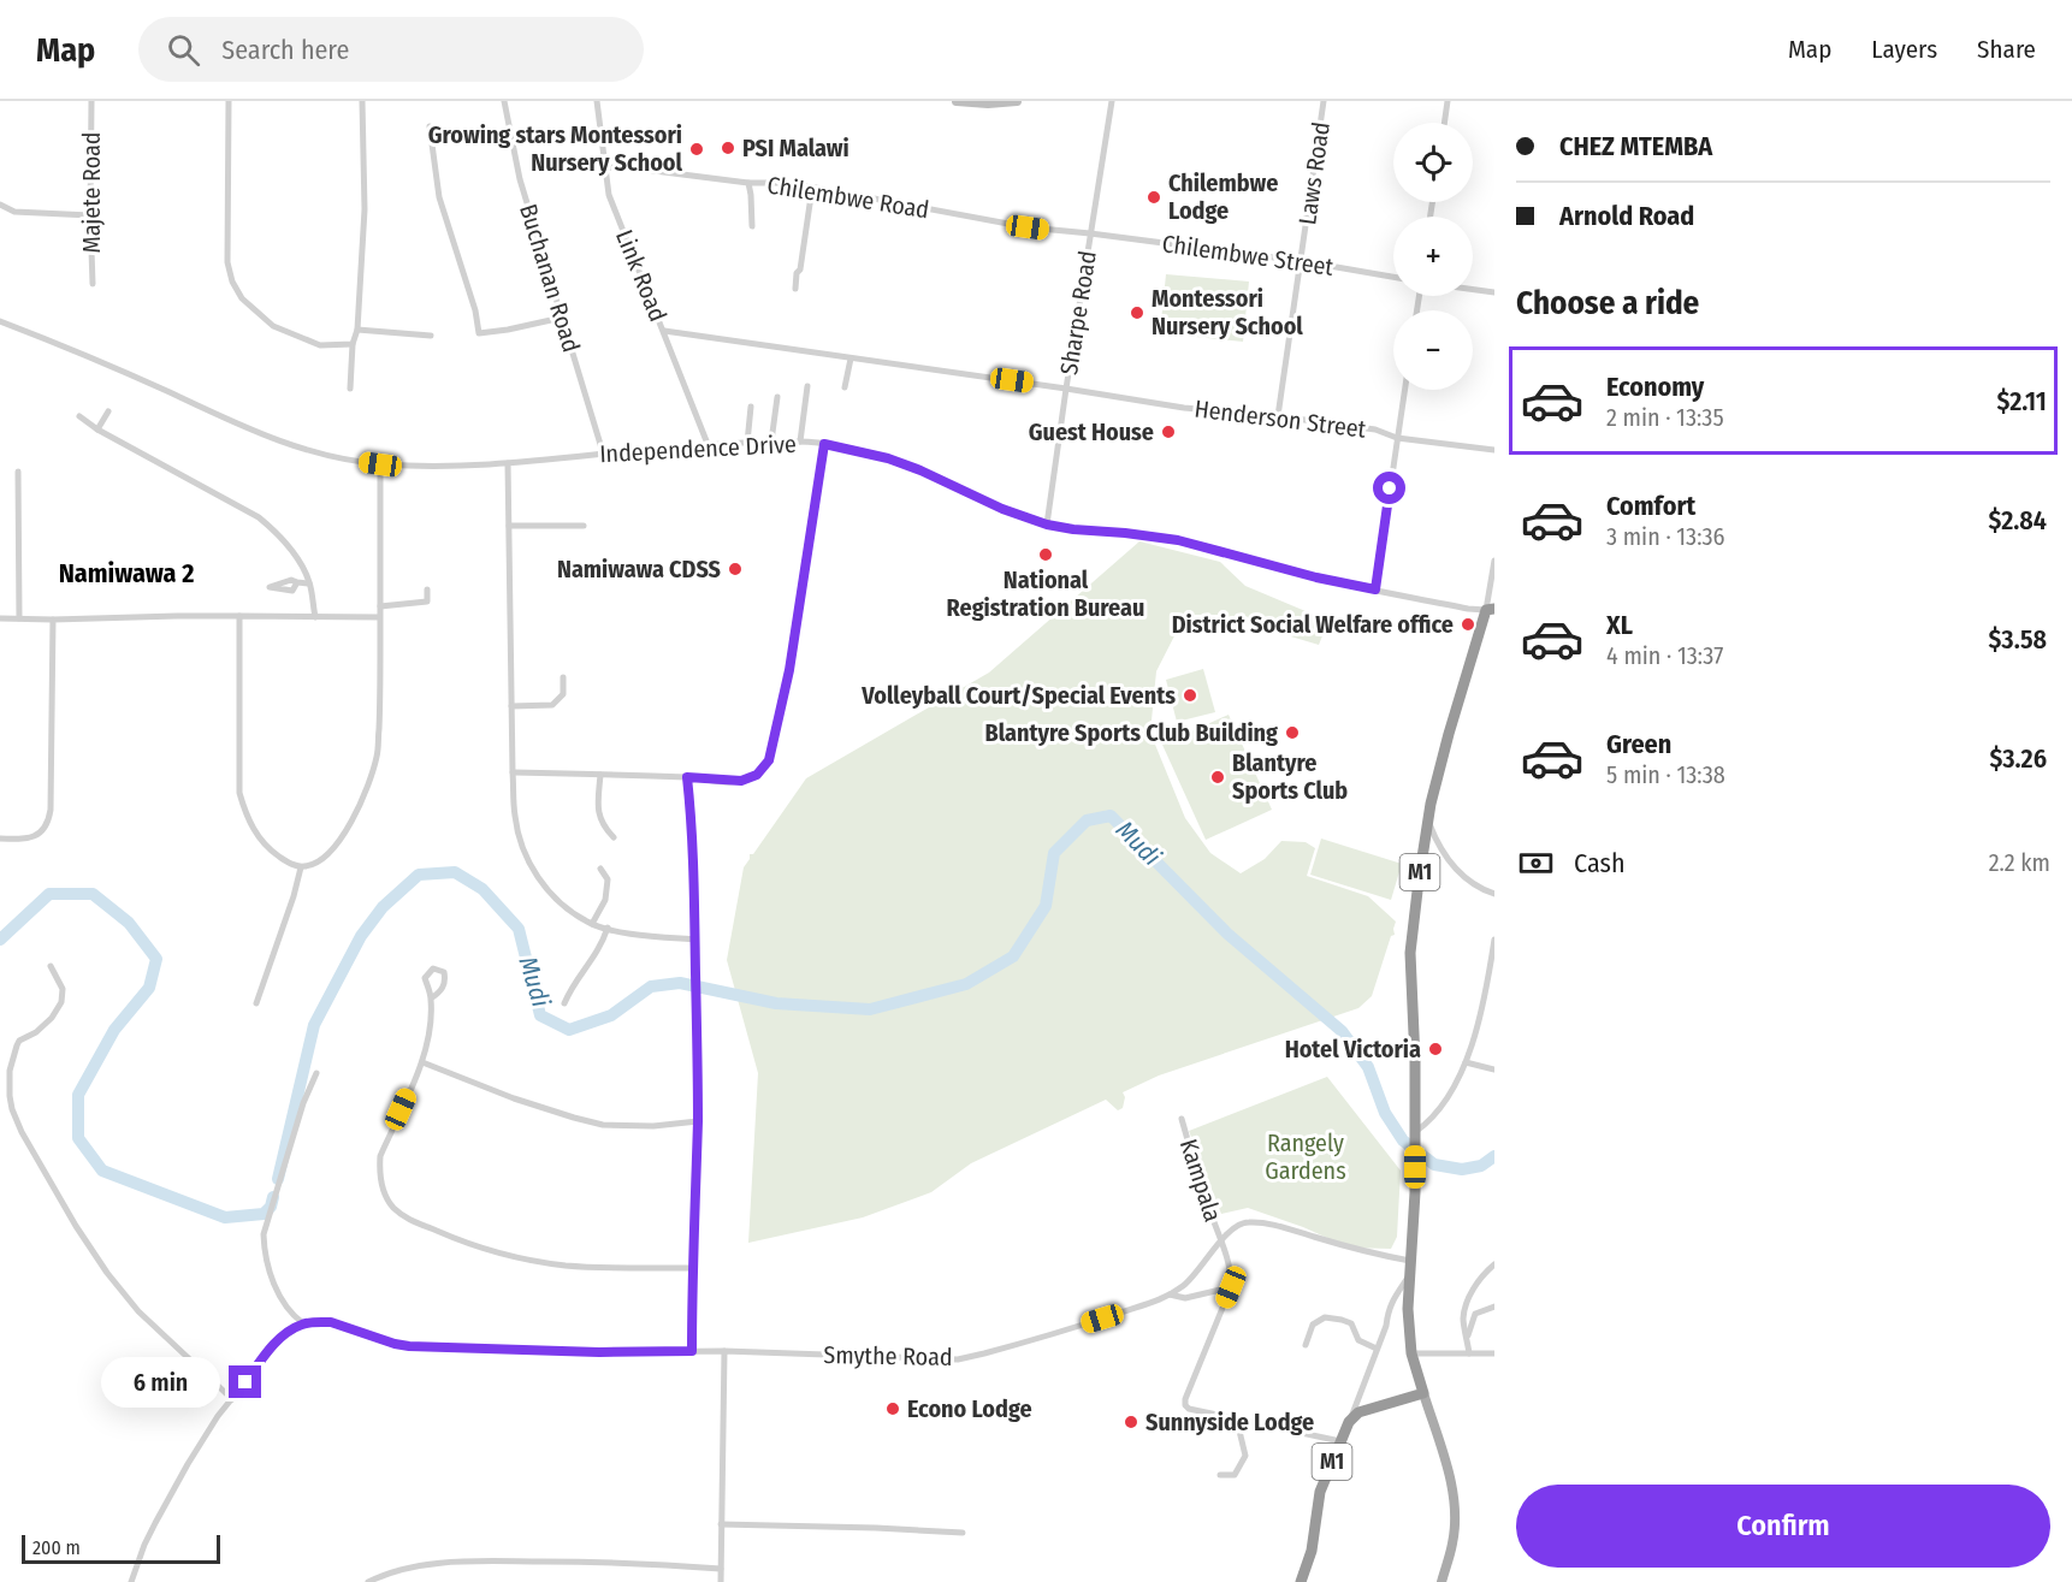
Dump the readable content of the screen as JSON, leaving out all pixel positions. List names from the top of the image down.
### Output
{
  "streets": {
    "highway": ["M1"],
    "street": [
      "Laws Road",
      "Majete Road",
      "Chilembwe Road",
      "Chilembwe Street",
      "Link Road",
      "Buchanan Road",
      "Sharpe Road",
      "Henderson Street",
      "Independence Drive",
      "Kampala",
      "Smythe Road"
    ]
  },
  "crossings": [
    ["Laws Road", "Chilembwe Street"],
    ["Laws Road", "Henderson Street"],
    ["Chilembwe Road", "Chilembwe Street"],
    ["Chilembwe Road", "Link Road"],
    ["Chilembwe Road", "Sharpe Road"],
    ["Chilembwe Street", "Sharpe Road"],
    ["Link Road", "Henderson Street"],
    ["Link Road", "Independence Drive"],
    ["Buchanan Road", "Independence Drive"],
    ["Sharpe Road", "Henderson Street"],
    ["Sharpe Road", "Independence Drive"],
    ["Independence Drive", "M1"],
    ["M1", "Smythe Road"],
    ["Kampala", "Smythe Road"]
  ],
  "districts": ["Namiwawa 2"],
  "water": ["Mudi"],
  "parks": ["Rangely Gardens"],
  "places": [
    "PSI Malawi",
    "Growing stars Montessori Nursery School",
    "Chilembwe Lodge",
    "Montessori Nursery School",
    "Guest House",
    "National Registration Bureau",
    "Namiwawa CDSS",
    "District Social Welfare office",
    "Volleyball Court/Special Events",
    "Blantyre Sports Club Building",
    "Blantyre Sports Club",
    "Hotel Victoria",
    "Econo Lodge",
    "Sunnyside Lodge"
  ],
  "scale_bar": "200 m",
  "page": {
    "header": "Map",
    "search": "Search here",
    "nav": ["Map", "Layers", "Share"],
    "banner": ["CHEZ MTEMBA", "Arnold Road"],
    "map_buttons": ["+", "−"],
    "heading": "Choose a ride",
    "list": [
      {
        "name": "Economy",
        "note": "2 min · 13:35",
        "value": "$2.11"
      },
      {
        "name": "Comfort",
        "note": "3 min · 13:36",
        "value": "$2.84"
      },
      {
        "name": "XL",
        "note": "4 min · 13:37",
        "value": "$3.58"
      },
      {
        "name": "Green",
        "note": "5 min · 13:38",
        "value": "$3.26"
      }
    ],
    "pay": ["Cash", "2.2 km"],
    "bubble": "6 min",
    "buttons": "Confirm",
    "scale": "200 m"
  }
}
